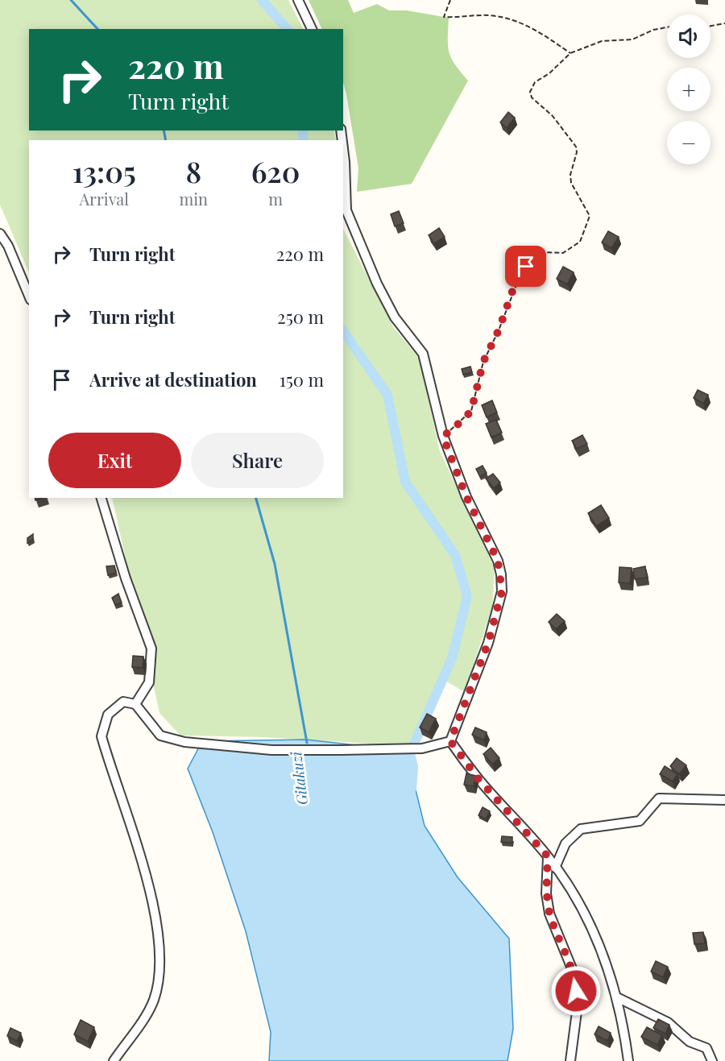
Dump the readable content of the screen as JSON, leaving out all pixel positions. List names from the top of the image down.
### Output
{
  "water": ["Gitakuzi"],
  "page": {
    "map_buttons": ["+", "−"],
    "turn": ["220 m", "Turn right"],
    "eta": [
      "13:05",
      "Arrival",
      "8",
      "min",
      "620",
      "m"
    ],
    "list": [
      {
        "name": "Turn right",
        "value": "220 m"
      },
      {
        "name": "Turn right",
        "value": "250 m"
      },
      {
        "name": "Arrive at destination",
        "value": "150 m"
      }
    ],
    "buttons": ["Exit", "Share"]
  }
}
